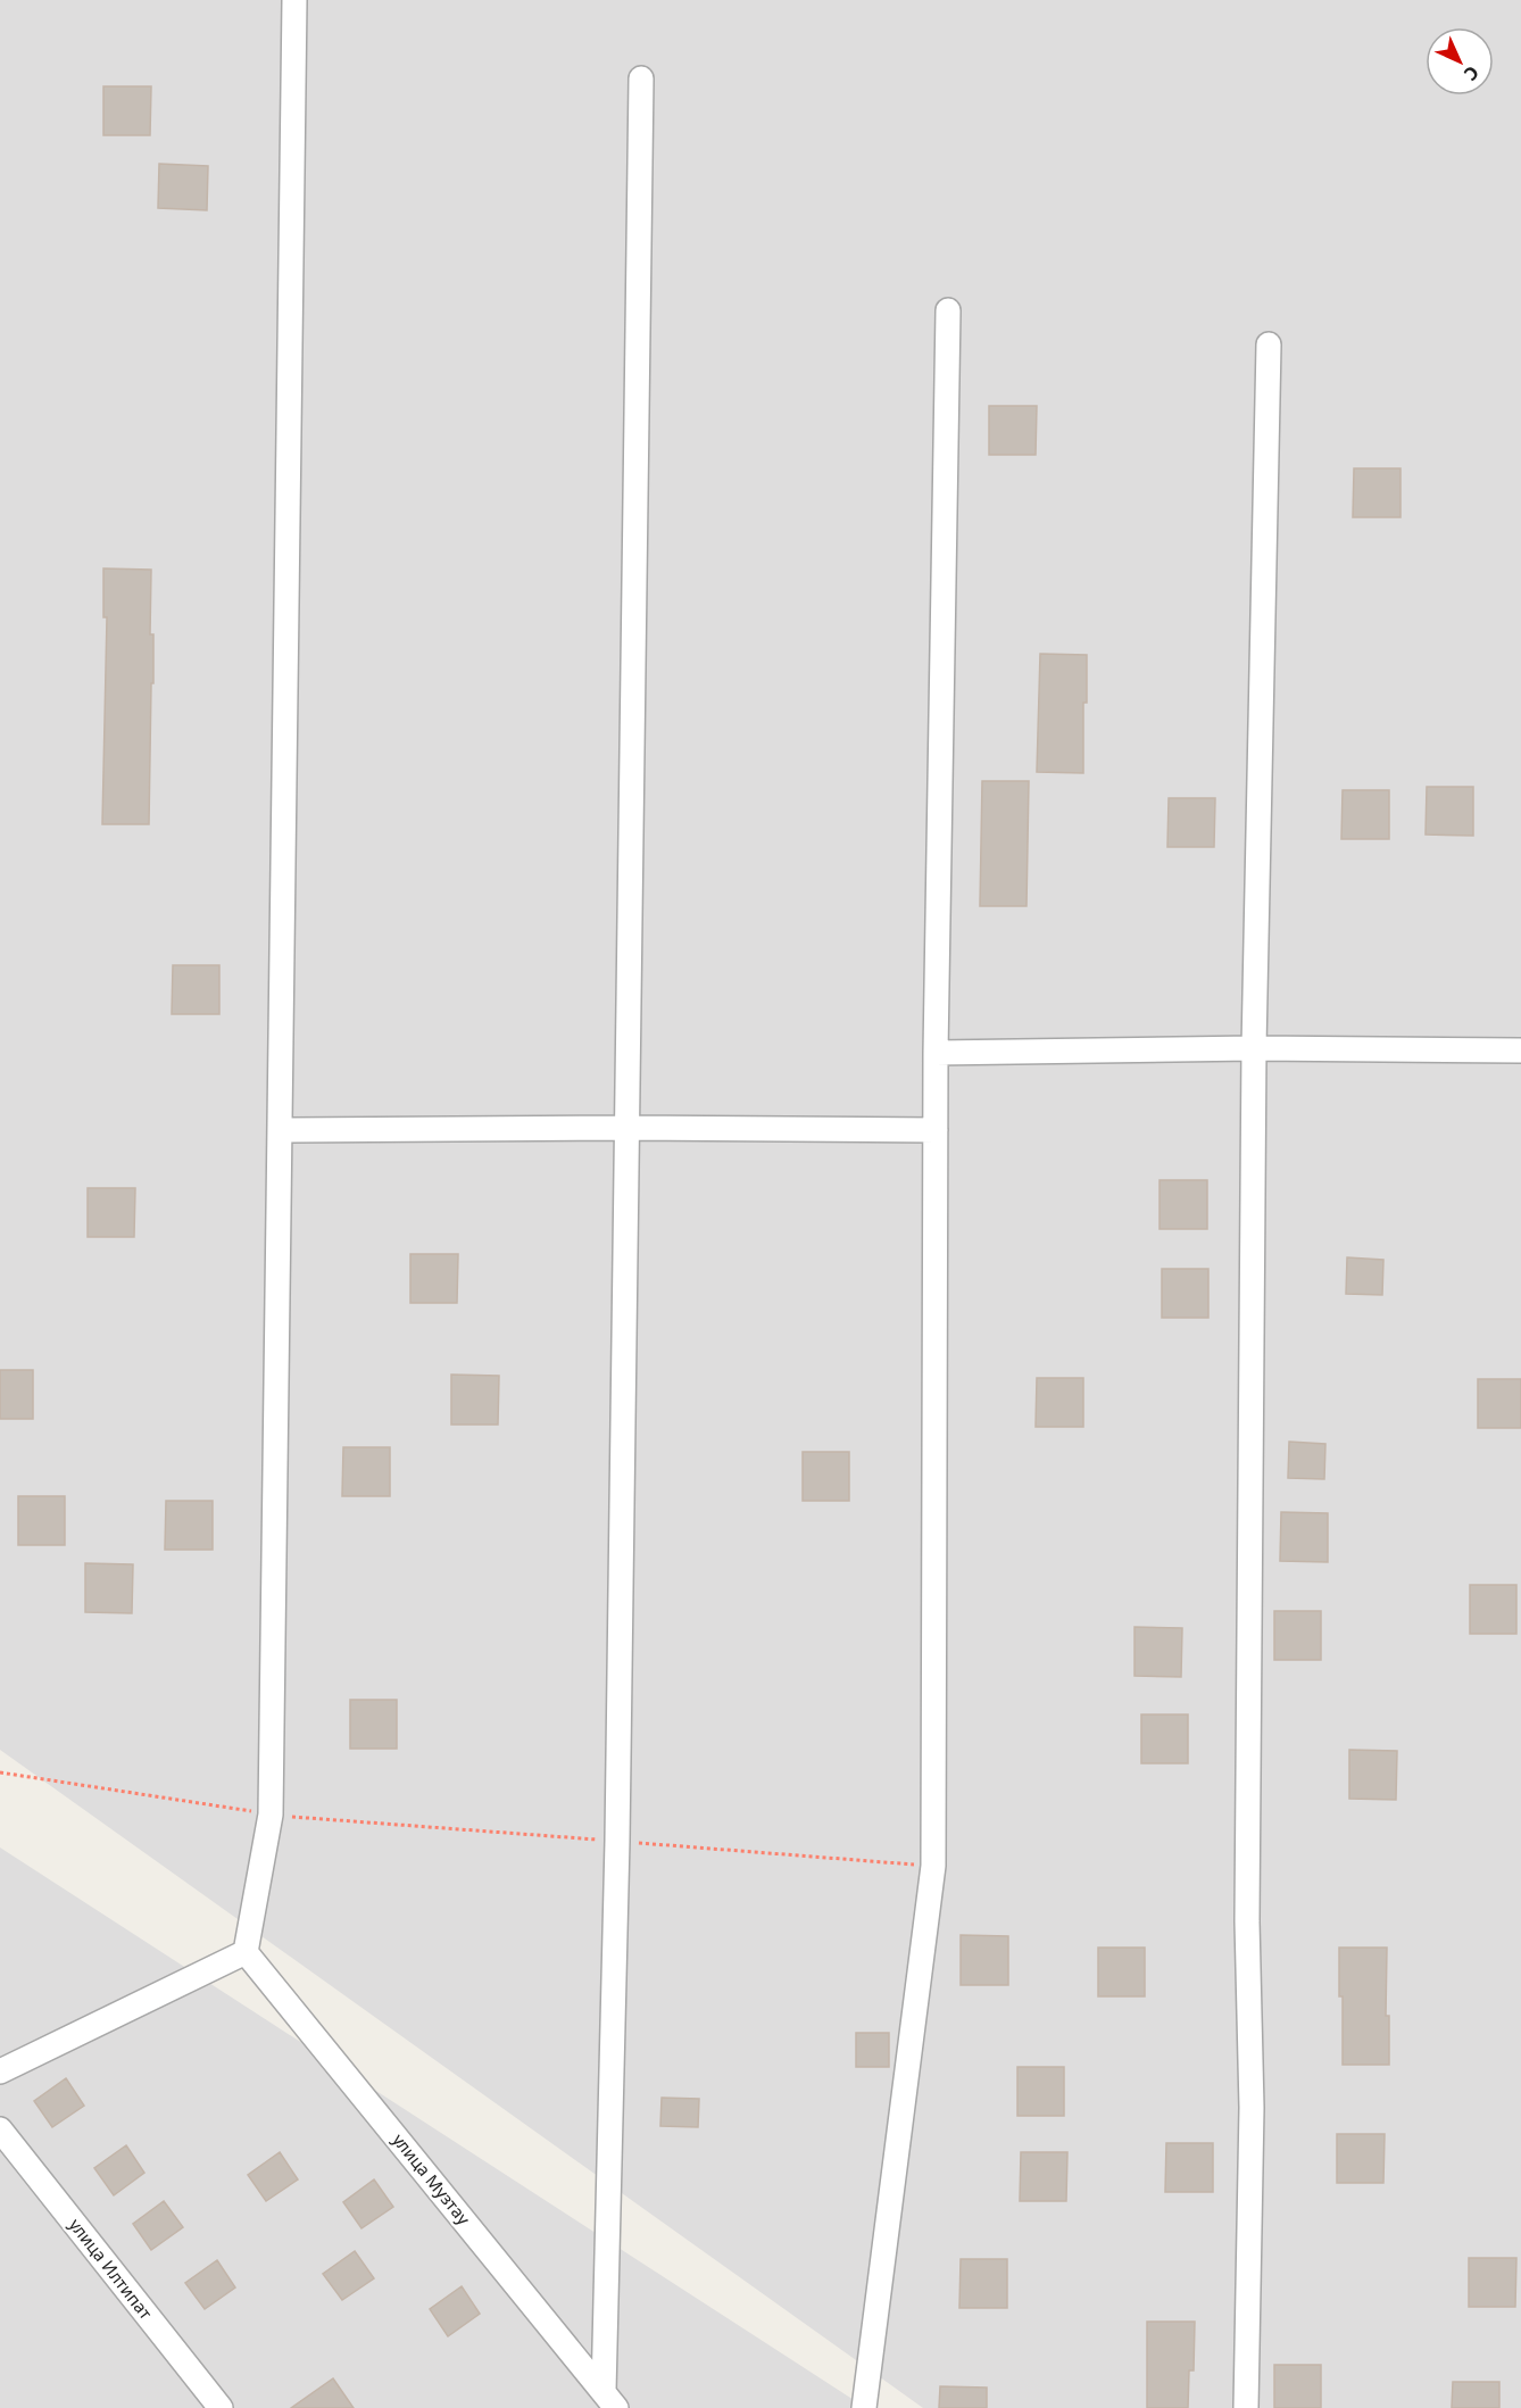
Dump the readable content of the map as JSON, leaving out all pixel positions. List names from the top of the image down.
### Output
{
  "streets": {
    "street": ["улица Музтау", "улица Илтипат"]
  },
  "north": "bottom right"
}
